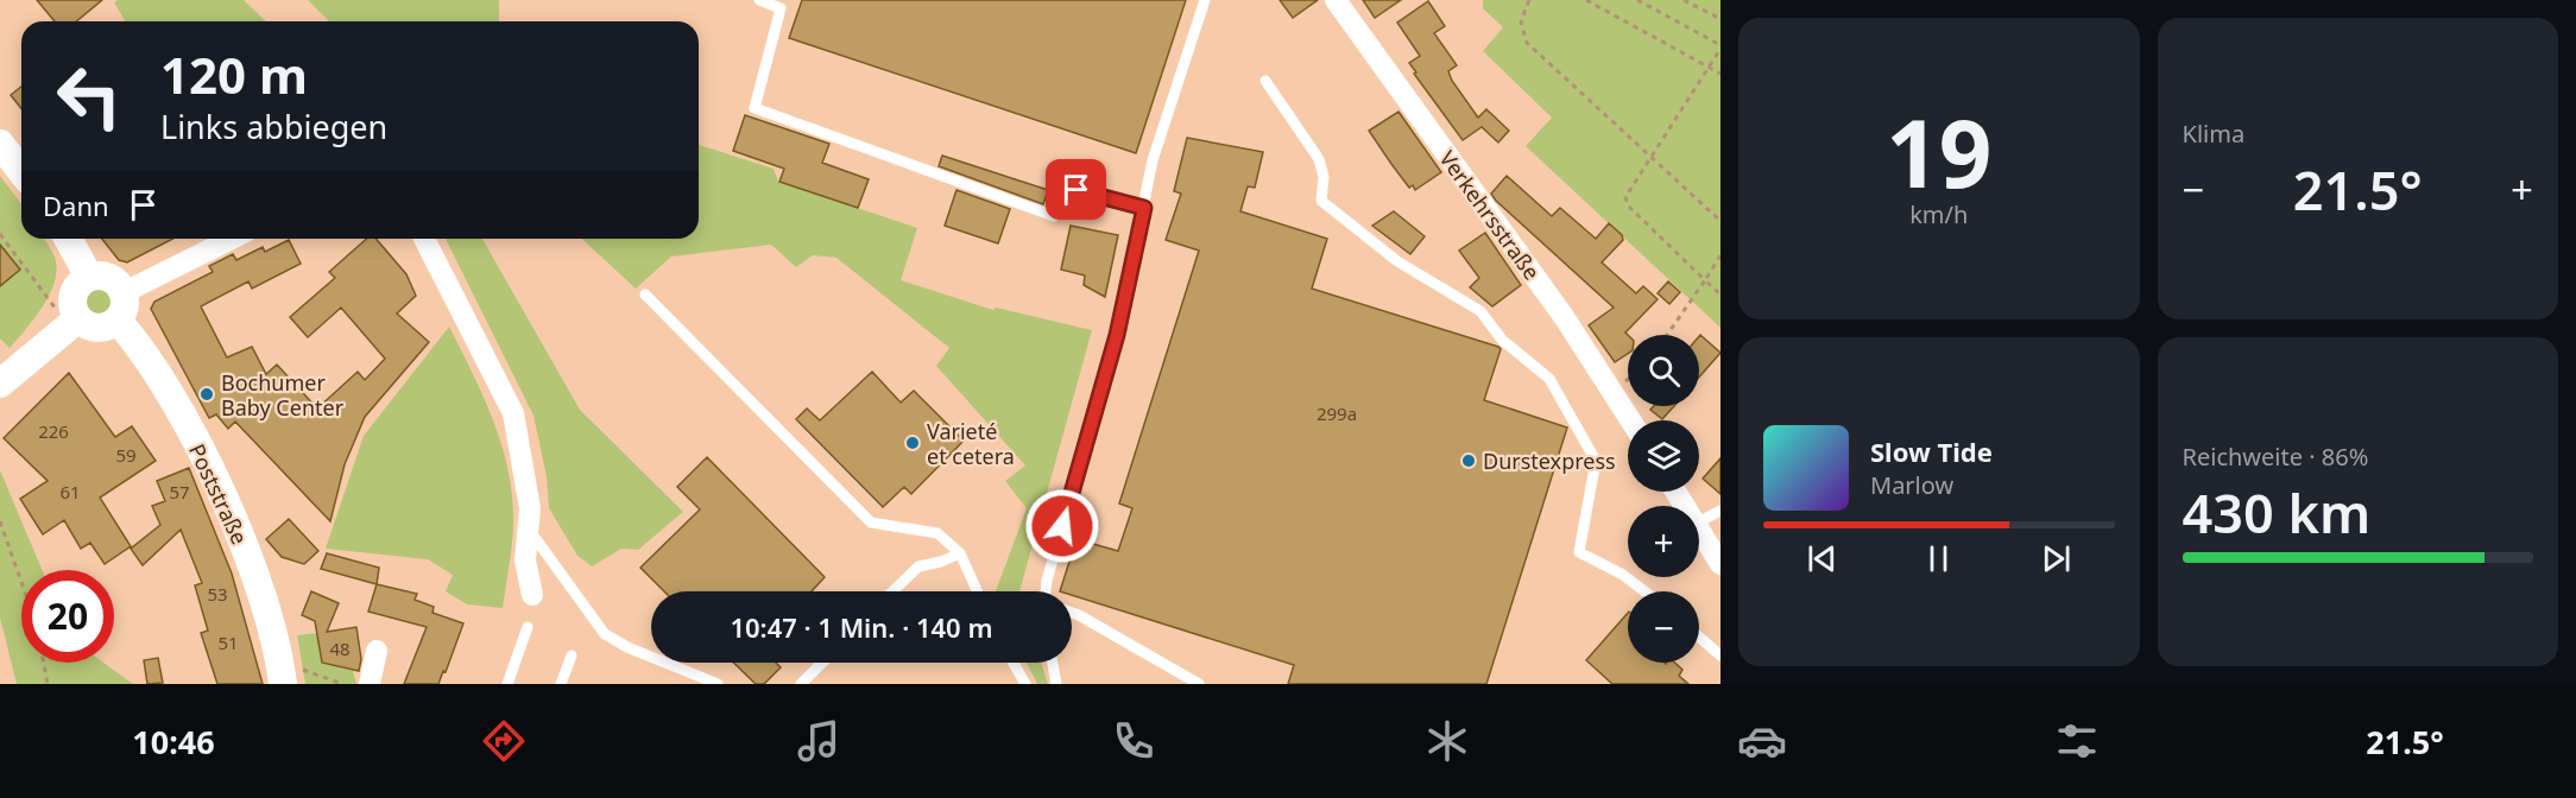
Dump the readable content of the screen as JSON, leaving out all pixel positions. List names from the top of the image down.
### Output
{
  "streets": {
    "street": ["Verkehrsstraße", "Poststraße"]
  },
  "places": ["Bochumer Baby Center", "Varieté et cetera", "Durstexpress"],
  "house_numbers": [
    "299a",
    "226",
    "59",
    "61",
    "57",
    "53",
    "51",
    "48"
  ],
  "page": {
    "tile": [
      ["19", "km/h"],
      "Klima",
      ["Reichweite · 86%", "430 km"]
    ],
    "turn": ["120 m", "Links abbiegen"],
    "heat": ["−", "21.5°", "+"],
    "then": "Dann",
    "map_buttons": ["+", "−"],
    "song": ["Slow Tide", "Marlow"],
    "limit": "20",
    "trip": "10:47 · 1 Min. · 140 m",
    "tabs": ["10:46", "21.5°"]
  }
}
